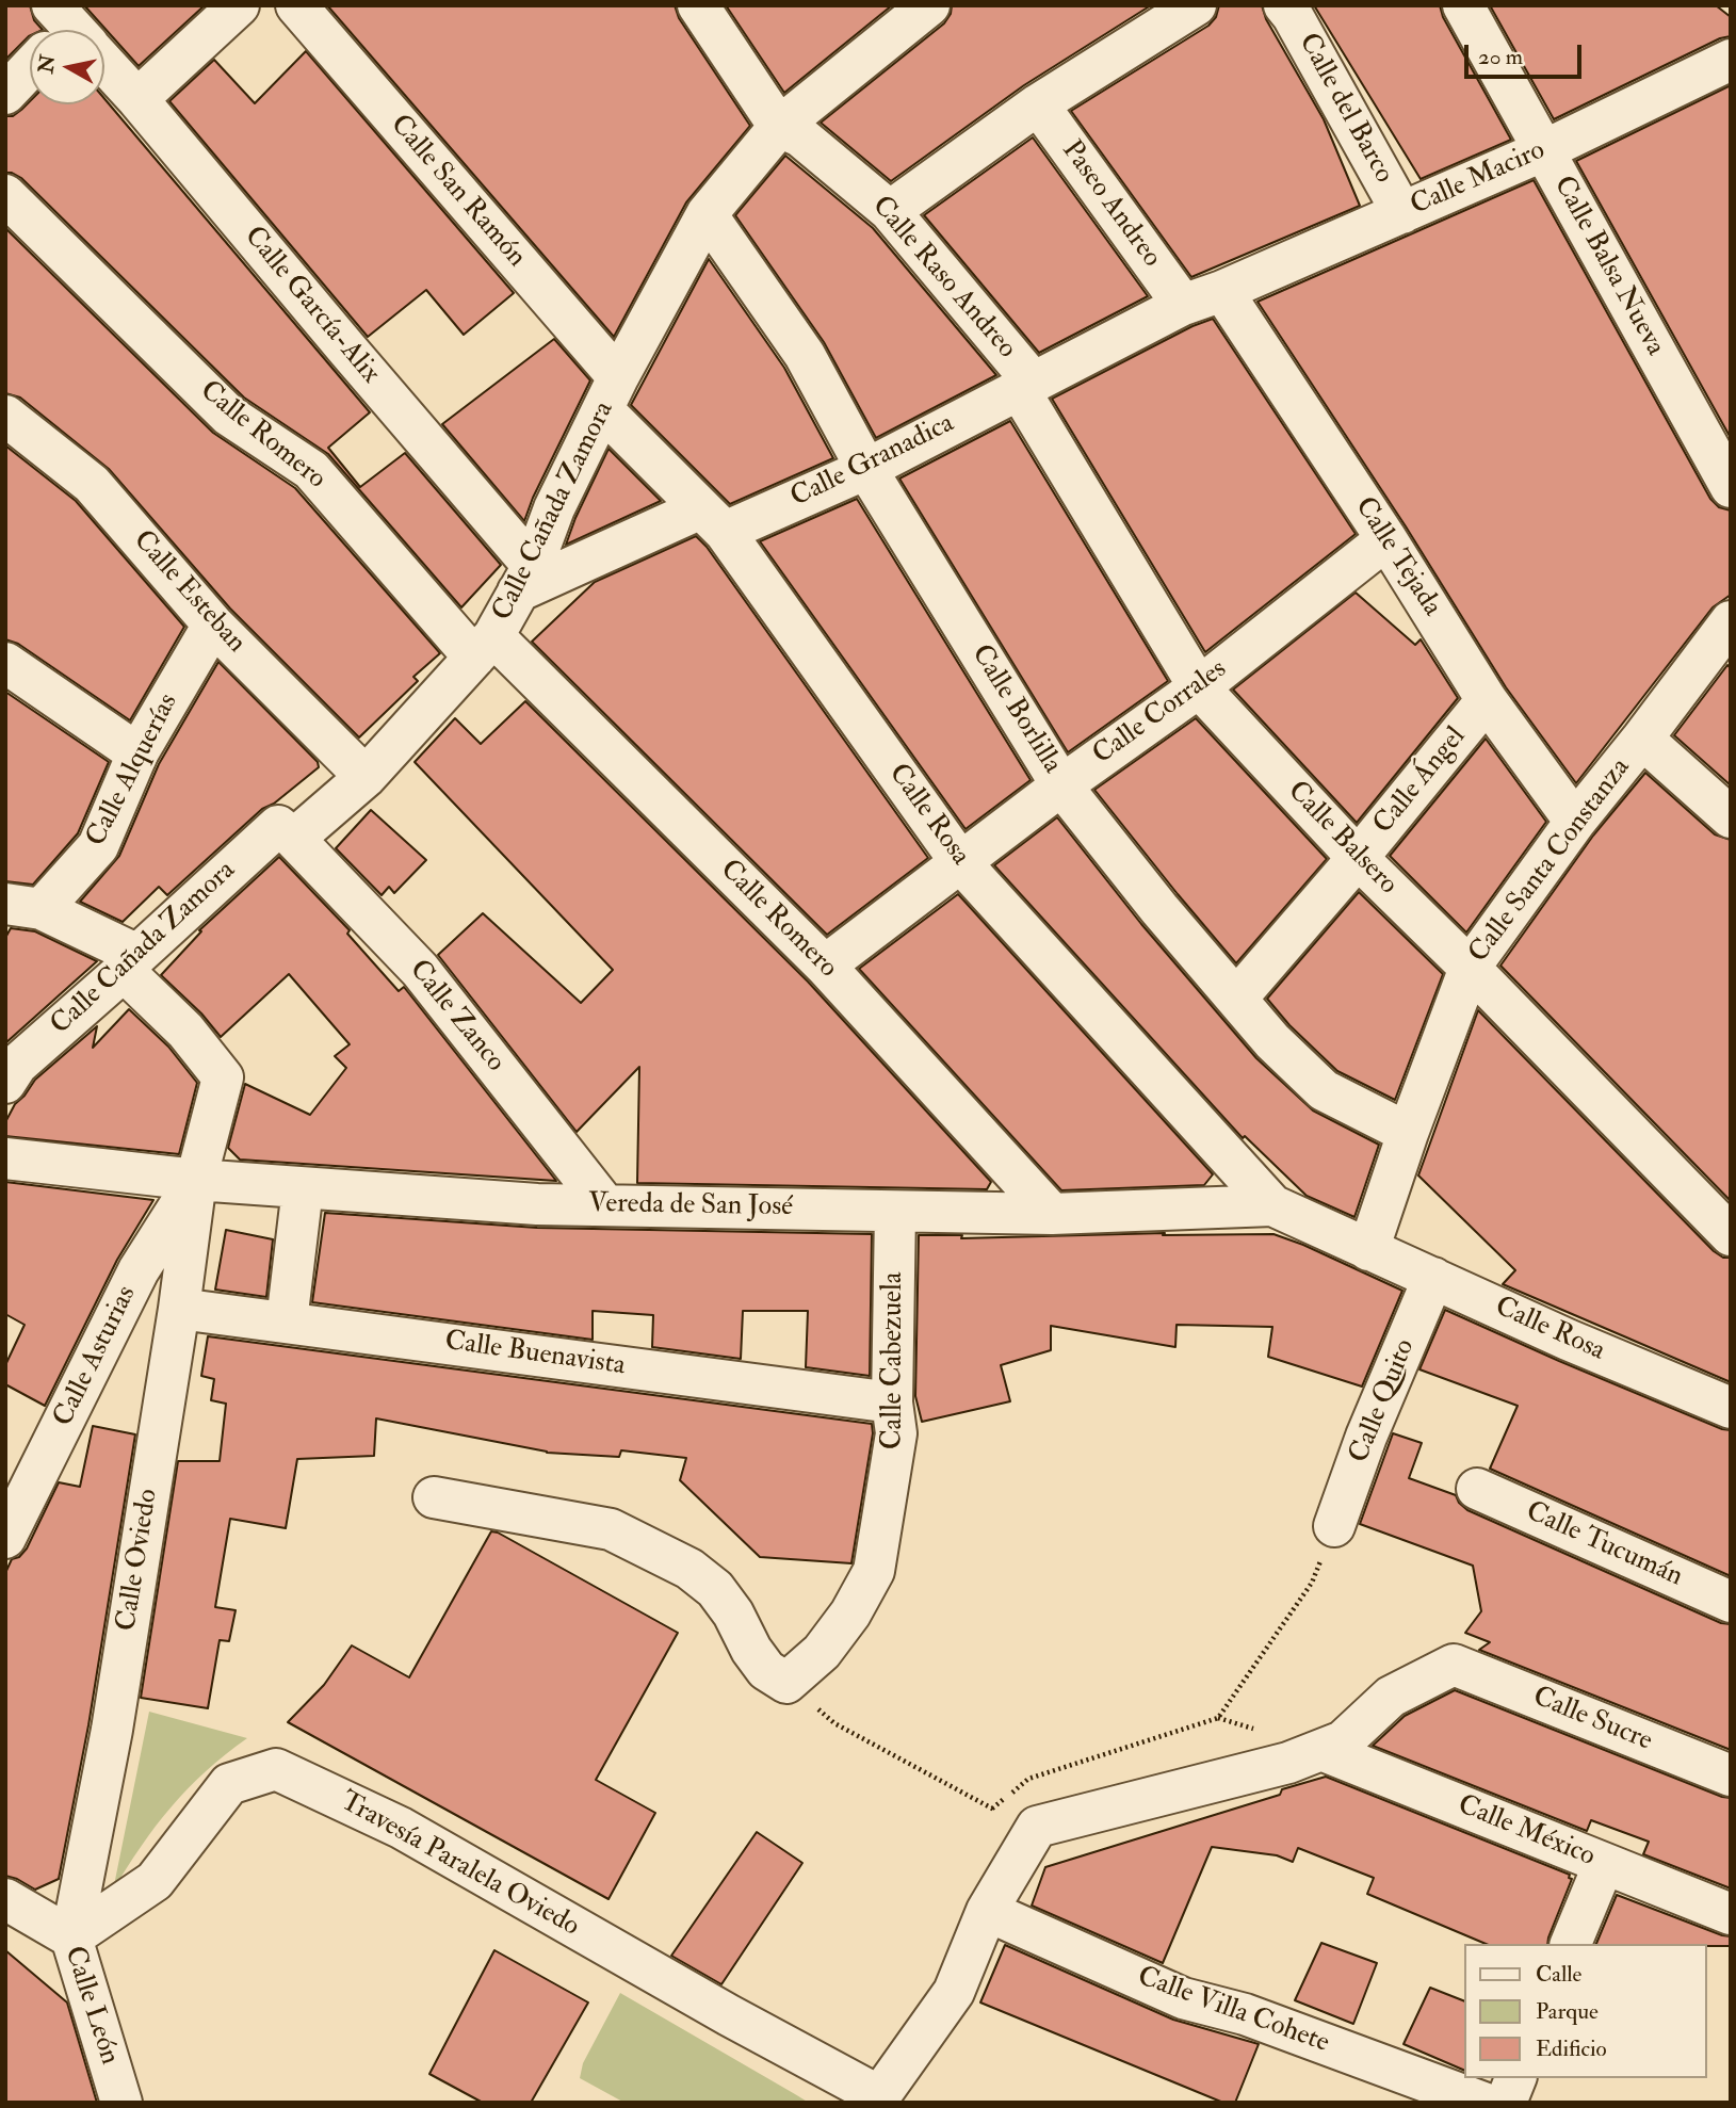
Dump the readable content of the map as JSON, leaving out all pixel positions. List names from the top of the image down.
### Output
{
  "streets": {
    "street": [
      "Calle del Barco",
      "Calle Maciro",
      "Calle San Ramón",
      "Paseo Andreo",
      "Calle Balsa Nueva",
      "Calle Raso Andreo",
      "Calle García-Alix",
      "Calle Romero",
      "Calle Granadica",
      "Calle Cañada Zamora",
      "Calle Tejada",
      "Calle Esteban",
      "Calle Borlilla",
      "Calle Corrales",
      "Calle Alquerías",
      "Calle Ángel",
      "Calle Rosa",
      "Calle Balsero",
      "Calle Santa Constanza",
      "Calle Zanco",
      "Vereda de San José",
      "Calle Buenavista",
      "Calle Asturias",
      "Calle Cabezuela",
      "Calle Quito",
      "Calle Tucumán",
      "Calle Oviedo",
      "Calle Sucre",
      "Calle México",
      "Travesía Paralela Oviedo",
      "Calle León",
      "Calle Villa Cohete"
    ]
  },
  "crossings": [
    ["Calle del Barco", "Calle Maciro"],
    ["Calle Maciro", "Calle Balsa Nueva"],
    ["Calle Maciro", "Calle Raso Andreo"],
    ["Calle Maciro", "Calle Tejada"],
    ["Calle San Ramón", "Calle Cañada Zamora"],
    ["Calle San Ramón", "Calle Rosa"],
    ["Paseo Andreo", "Calle Raso Andreo"],
    ["Calle Raso Andreo", "Calle Granadica"],
    ["Calle Raso Andreo", "Calle Cañada Zamora"],
    ["Calle Raso Andreo", "Calle Tejada"],
    ["Calle Raso Andreo", "Calle Balsero"],
    ["Calle García-Alix", "Calle Granadica"],
    ["Calle García-Alix", "Calle Cañada Zamora"],
    ["Calle Romero", "Calle Cañada Zamora"],
    ["Calle Romero", "Calle Corrales"],
    ["Calle Romero", "Vereda de San José"],
    ["Calle Granadica", "Calle Cañada Zamora"],
    ["Calle Granadica", "Calle Borlilla"],
    ["Calle Granadica", "Calle Rosa"],
    ["Calle Granadica", "Calle Balsero"],
    ["Calle Cañada Zamora", "Calle Esteban"],
    ["Calle Cañada Zamora", "Calle Borlilla"],
    ["Calle Cañada Zamora", "Calle Alquerías"],
    ["Calle Cañada Zamora", "Calle Rosa"],
    ["Calle Cañada Zamora", "Calle Zanco"],
    ["Calle Tejada", "Calle Corrales"],
    ["Calle Tejada", "Calle Ángel"],
    ["Calle Tejada", "Calle Santa Constanza"],
    ["Calle Esteban", "Calle Alquerías"],
    ["Calle Borlilla", "Calle Corrales"],
    ["Calle Borlilla", "Calle Ángel"],
    ["Calle Borlilla", "Calle Santa Constanza"],
    ["Calle Corrales", "Calle Rosa"],
    ["Calle Corrales", "Calle Balsero"],
    ["Calle Alquerías", "Vereda de San José"],
    ["Calle Alquerías", "Calle Asturias"],
    ["Calle Alquerías", "Calle Oviedo"],
    ["Calle Ángel", "Calle Balsero"],
    ["Calle Rosa", "Calle Santa Constanza"],
    ["Calle Rosa", "Vereda de San José"],
    ["Calle Rosa", "Calle Quito"],
    ["Calle Balsero", "Calle Santa Constanza"],
    ["Calle Santa Constanza", "Vereda de San José"],
    ["Calle Zanco", "Vereda de San José"],
    ["Vereda de San José", "Calle Asturias"],
    ["Vereda de San José", "Calle Cabezuela"],
    ["Vereda de San José", "Calle Oviedo"],
    ["Calle Buenavista", "Calle Cabezuela"],
    ["Calle Buenavista", "Calle Oviedo"],
    ["Calle Asturias", "Calle Oviedo"],
    ["Calle Oviedo", "Travesía Paralela Oviedo"],
    ["Calle Oviedo", "Calle León"],
    ["Calle Sucre", "Calle México"],
    ["Travesía Paralela Oviedo", "Calle León"]
  ],
  "legend": ["Calle", "Parque", "Edificio"],
  "scale_bar": "20 m",
  "north": "left"
}
